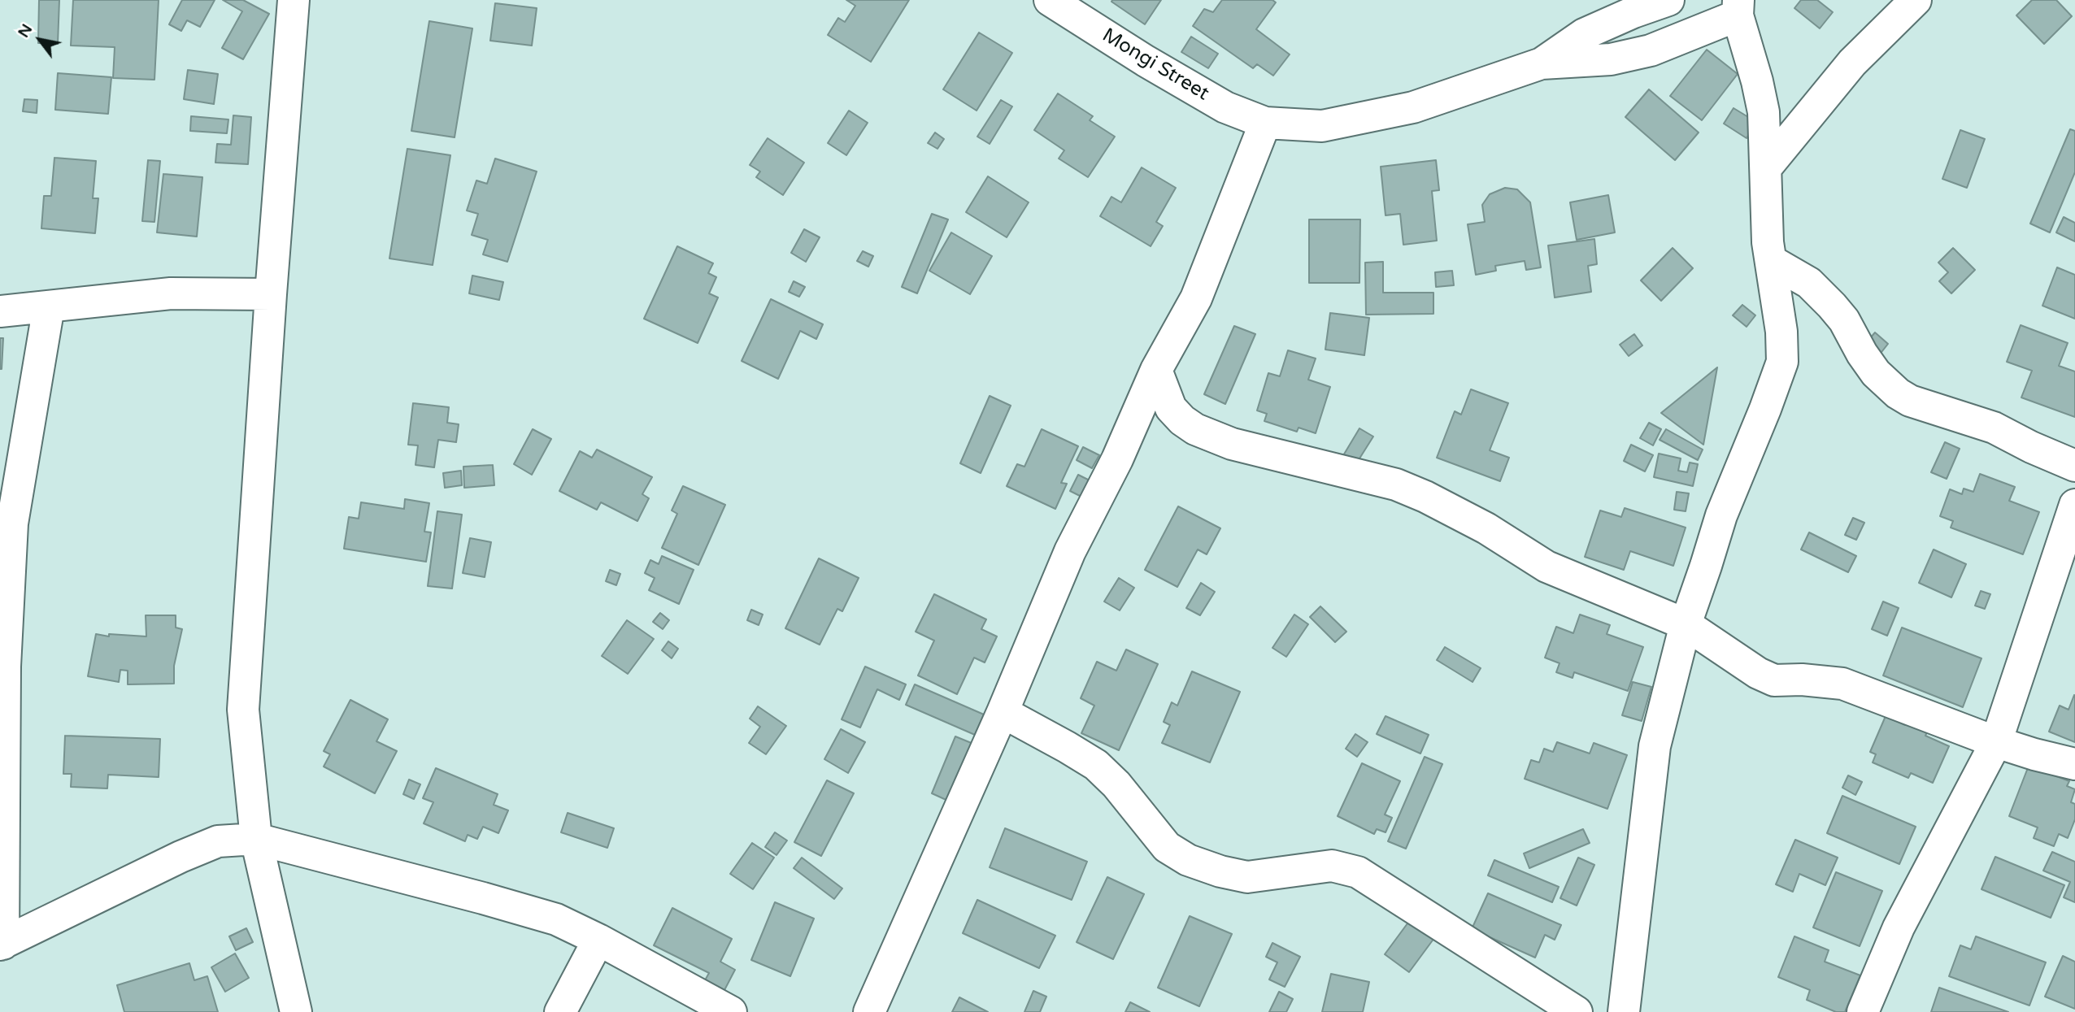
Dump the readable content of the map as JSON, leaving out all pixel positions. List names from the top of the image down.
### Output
{
  "streets": {
    "street": ["Mongi Street"]
  },
  "north": "top left"
}
